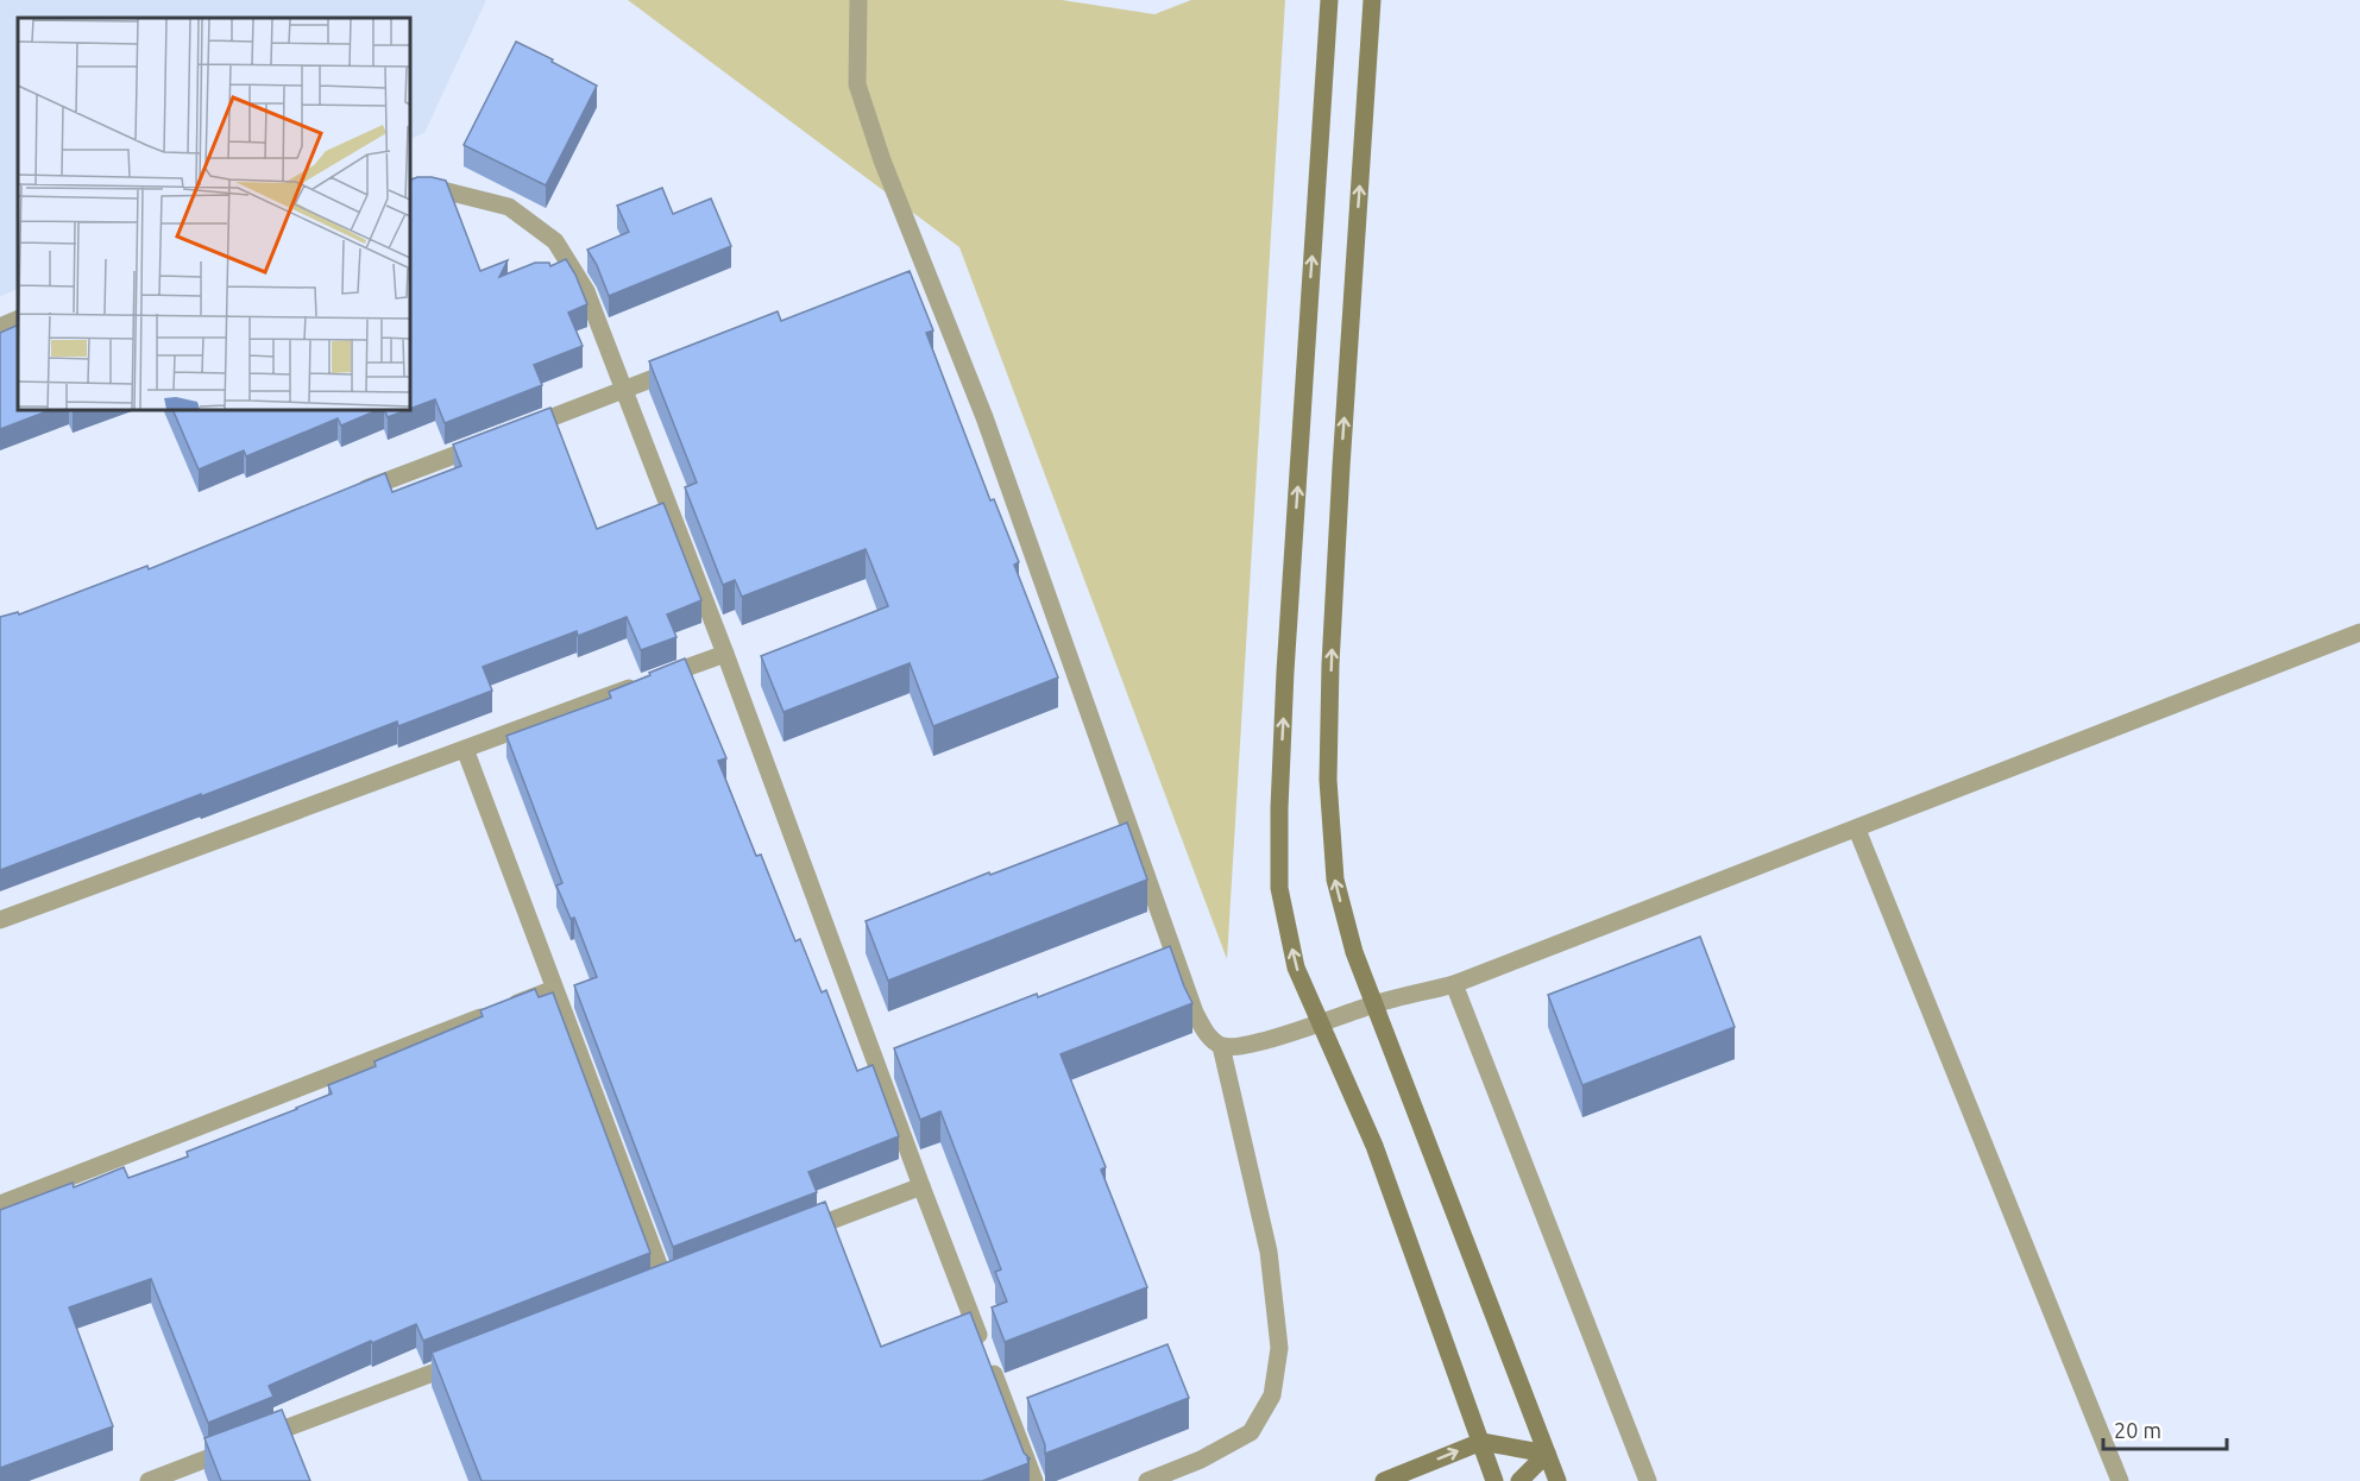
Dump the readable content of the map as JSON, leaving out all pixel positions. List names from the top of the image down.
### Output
{
  "scale_bar": "20 m"
}
